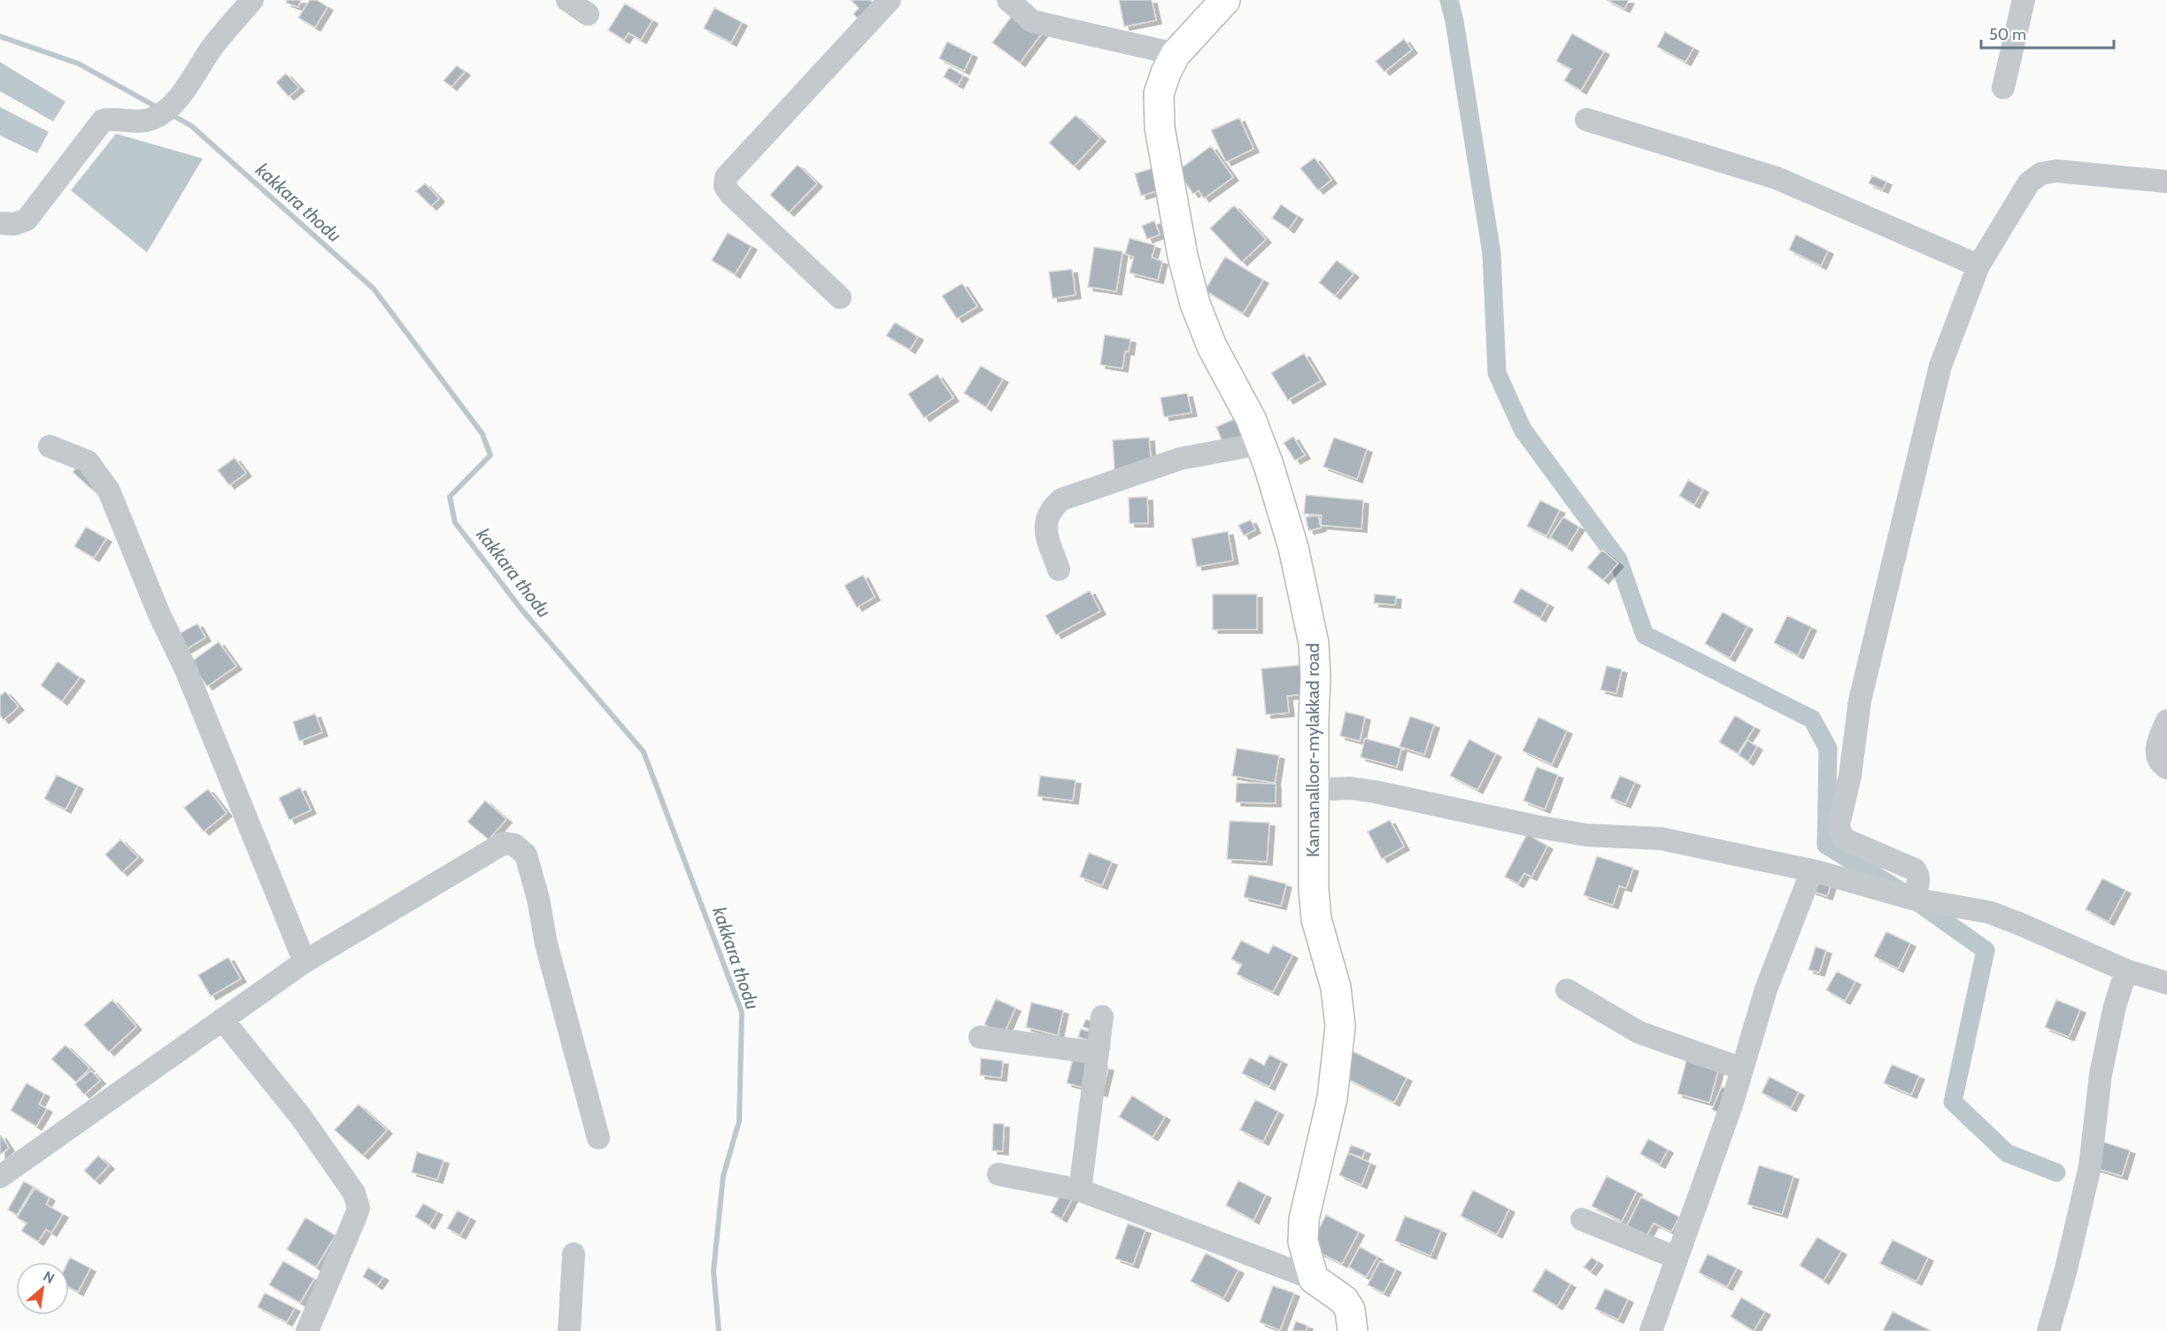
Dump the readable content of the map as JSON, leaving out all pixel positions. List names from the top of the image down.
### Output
{
  "streets": {
    "main road": ["Kannanalloor-mylakkad road"]
  },
  "water": ["kakkara thodu"],
  "scale_bar": "50 m",
  "north": "top right"
}
